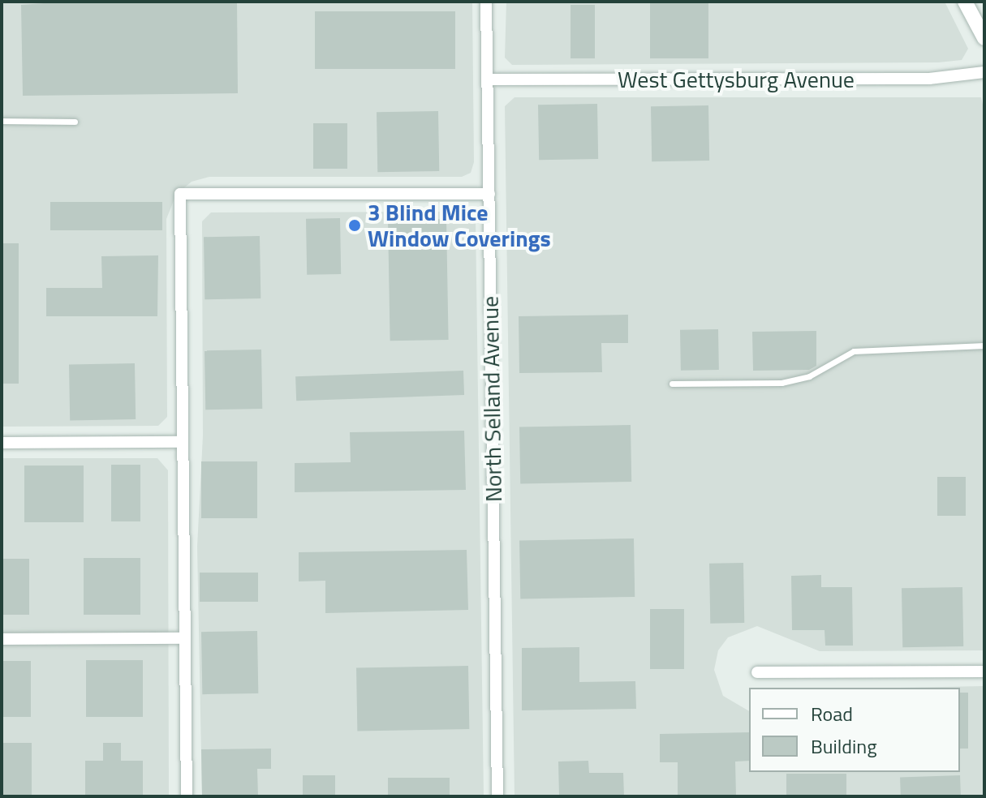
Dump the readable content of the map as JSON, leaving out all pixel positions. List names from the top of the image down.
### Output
{
  "streets": {
    "street": ["West Gettysburg Avenue", "North Selland Avenue"]
  },
  "crossings": [
    ["West Gettysburg Avenue", "North Selland Avenue"]
  ],
  "places": ["3 Blind Mice Window Coverings"],
  "legend": ["Road", "Building"]
}
